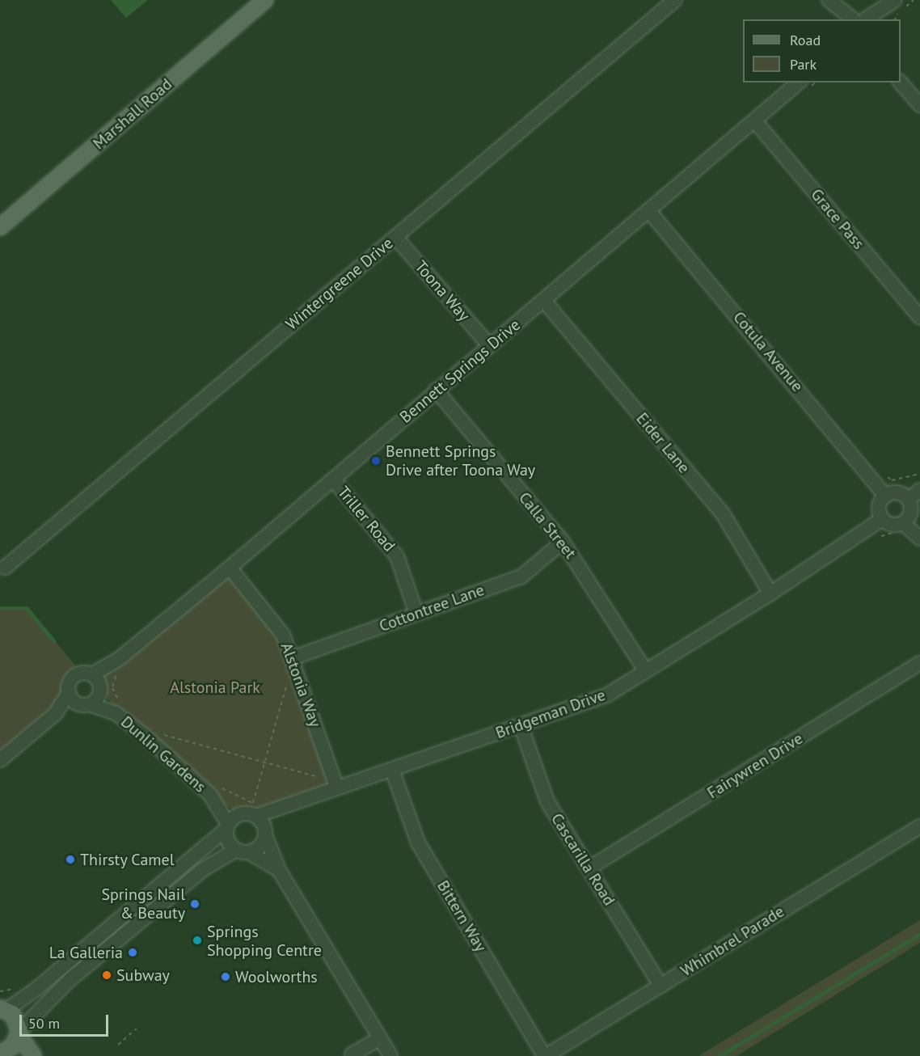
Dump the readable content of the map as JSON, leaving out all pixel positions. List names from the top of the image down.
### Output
{
  "streets": {
    "main road": ["Marshall Road"],
    "street": [
      "Grace Pass",
      "Wintergreene Drive",
      "Toona Way",
      "Cotula Avenue",
      "Bennett Springs Drive",
      "Eider Lane",
      "Triller Road",
      "Calla Street",
      "Cottontree Lane",
      "Alstonia Way",
      "Bridgeman Drive",
      "Dunlin Gardens",
      "Fairywren Drive",
      "Cascarilla Road",
      "Bittern Way",
      "Whimbrel Parade"
    ]
  },
  "crossings": [
    ["Grace Pass", "Bennett Springs Drive"],
    ["Wintergreene Drive", "Toona Way"],
    ["Toona Way", "Bennett Springs Drive"],
    ["Cotula Avenue", "Bennett Springs Drive"],
    ["Cotula Avenue", "Bridgeman Drive"],
    ["Bennett Springs Drive", "Eider Lane"],
    ["Bennett Springs Drive", "Triller Road"],
    ["Bennett Springs Drive", "Calla Street"],
    ["Bennett Springs Drive", "Alstonia Way"],
    ["Bennett Springs Drive", "Dunlin Gardens"],
    ["Eider Lane", "Bridgeman Drive"],
    ["Triller Road", "Cottontree Lane"],
    ["Calla Street", "Cottontree Lane"],
    ["Calla Street", "Bridgeman Drive"],
    ["Cottontree Lane", "Alstonia Way"],
    ["Alstonia Way", "Bridgeman Drive"],
    ["Bridgeman Drive", "Dunlin Gardens"],
    ["Bridgeman Drive", "Cascarilla Road"],
    ["Bridgeman Drive", "Bittern Way"],
    ["Fairywren Drive", "Cascarilla Road"],
    ["Cascarilla Road", "Whimbrel Parade"],
    ["Bittern Way", "Whimbrel Parade"]
  ],
  "parks": ["Alstonia Park"],
  "places": [
    "Bennett Springs Drive after Toona Way",
    "Thirsty Camel",
    "Springs Nail & Beauty",
    "Springs Shopping Centre",
    "La Galleria",
    "Subway",
    "Woolworths"
  ],
  "legend": ["Road", "Park"],
  "scale_bar": "50 m"
}
